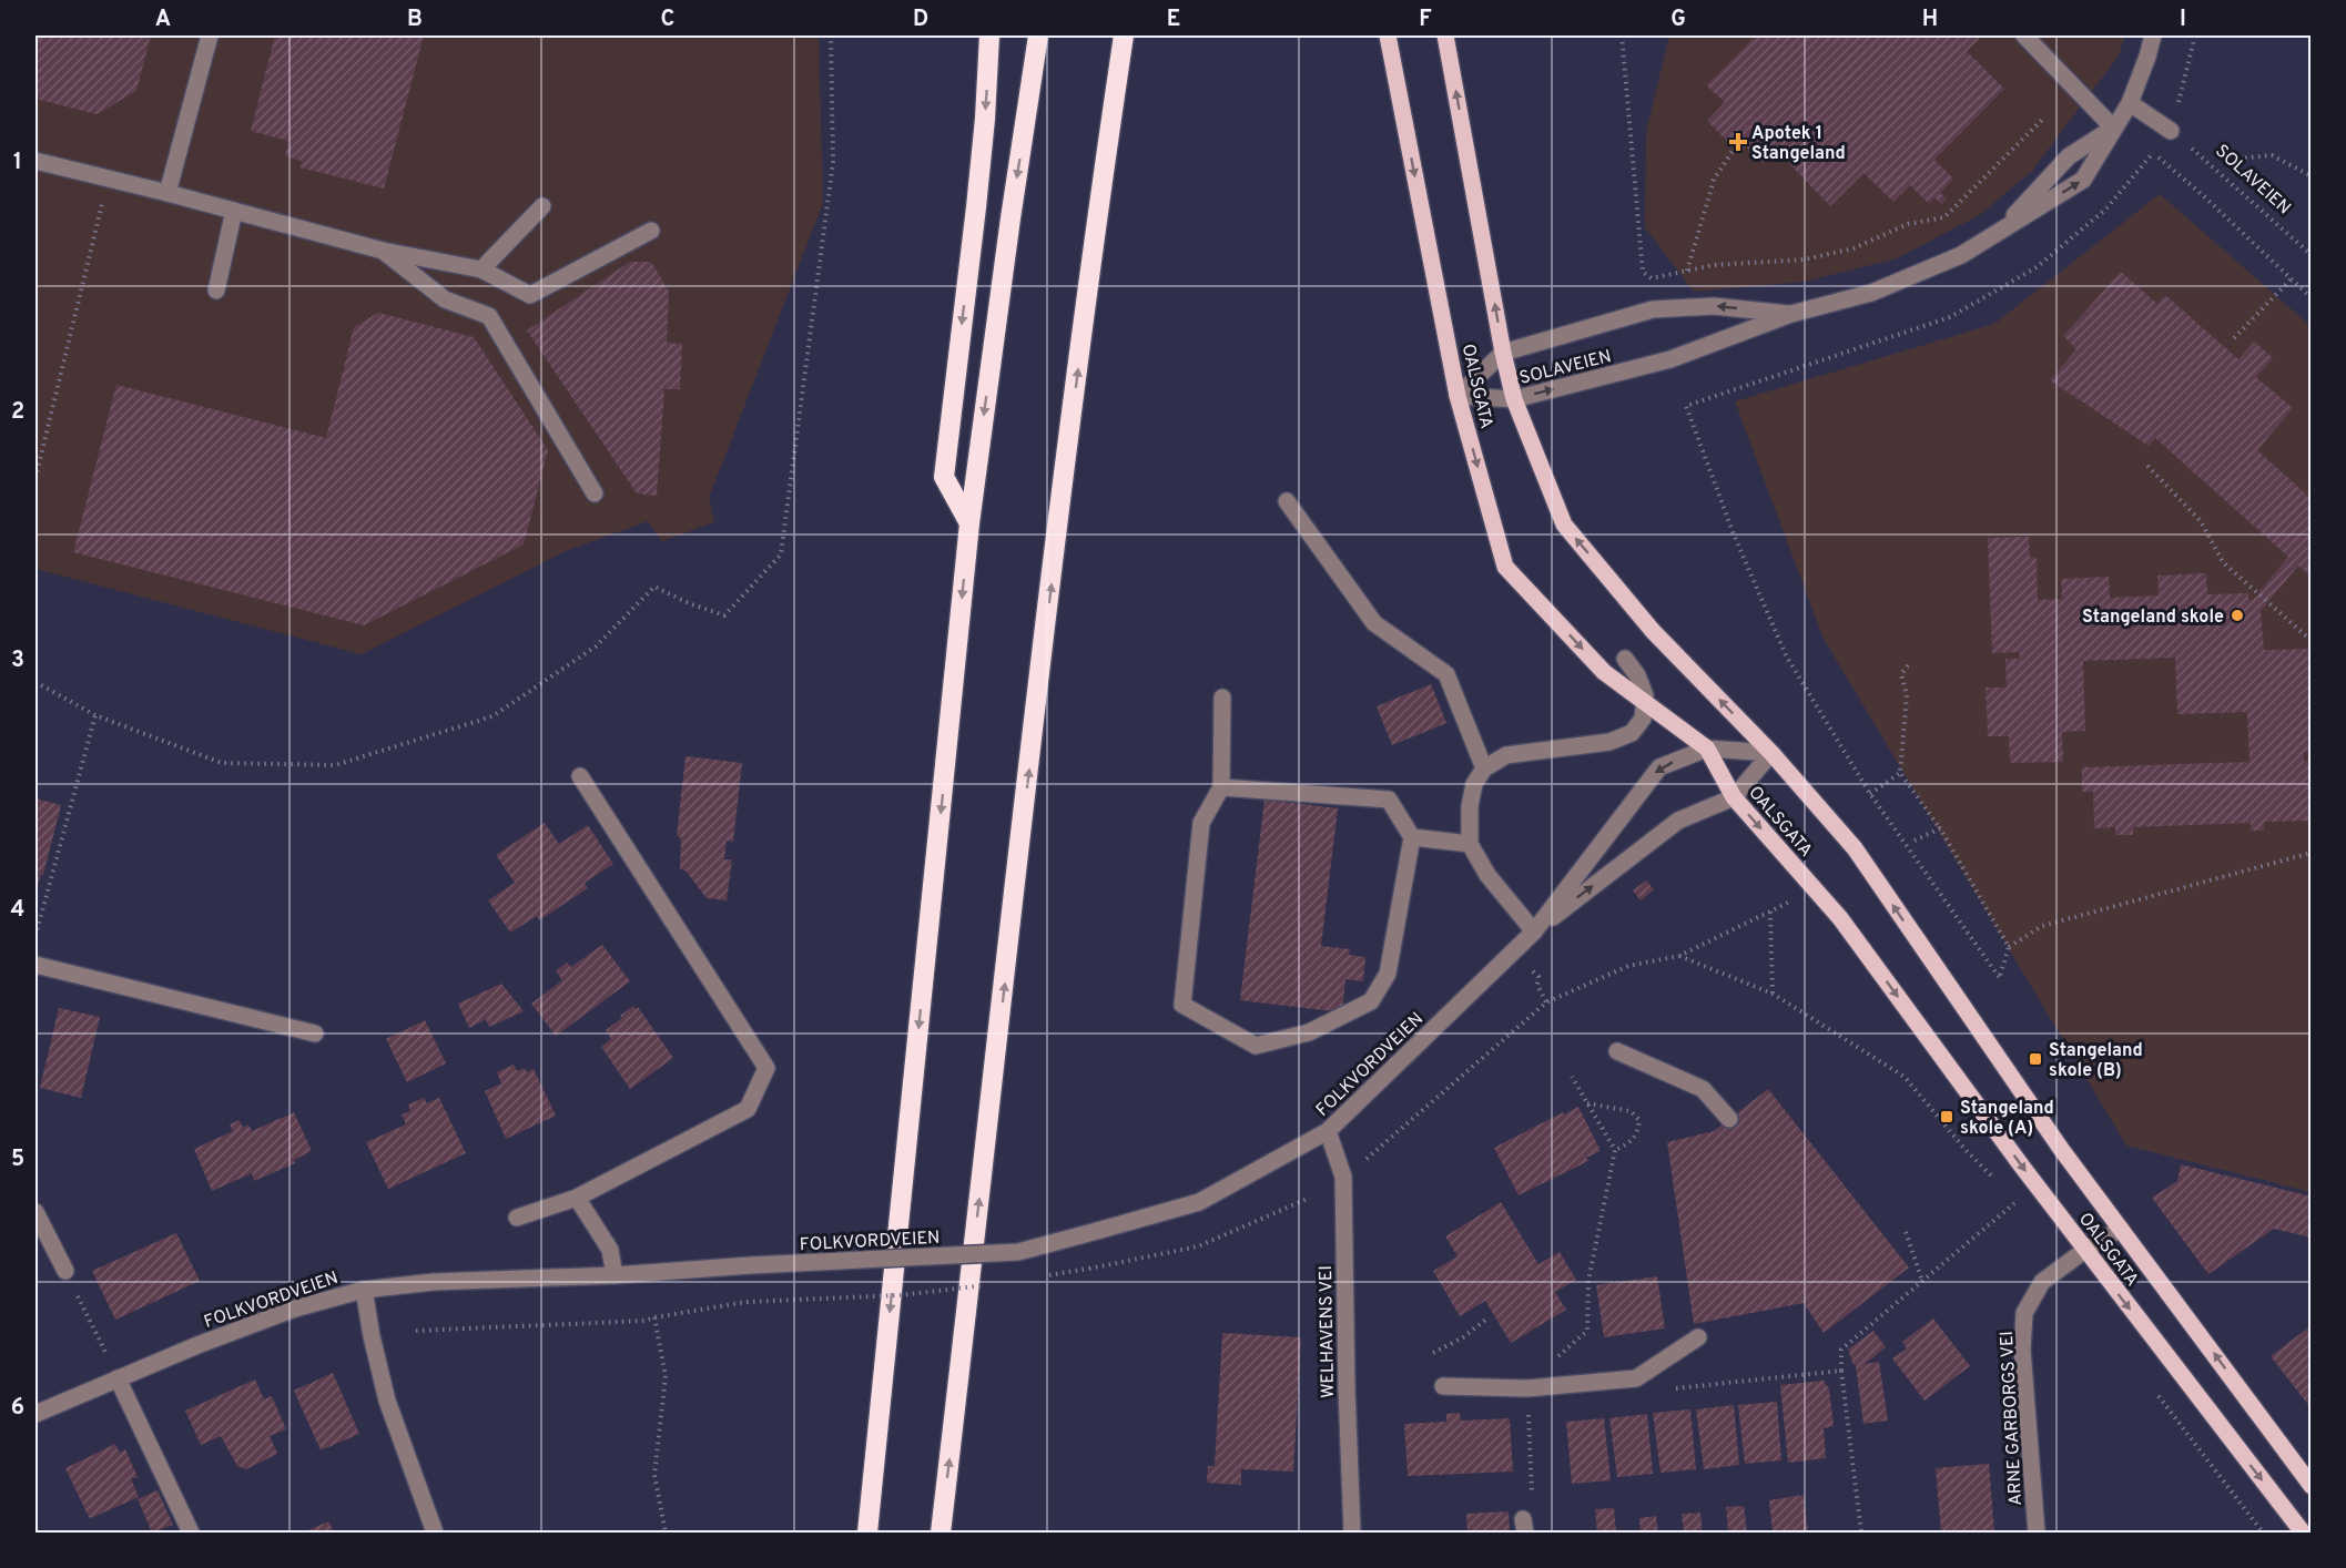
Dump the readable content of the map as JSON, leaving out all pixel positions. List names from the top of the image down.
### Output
{
  "streets": {
    "main road": ["OALSGATA"],
    "street": [
      "SOLAVEIEN",
      "FOLKVORDVEIEN",
      "WELHAVENS VEI",
      "ARNE GARBORGS VEI"
    ]
  },
  "crossings": [
    ["SOLAVEIEN", "OALSGATA"],
    ["OALSGATA", "FOLKVORDVEIEN"],
    ["OALSGATA", "ARNE GARBORGS VEI"],
    ["FOLKVORDVEIEN", "WELHAVENS VEI"]
  ],
  "places": {
    "health": ["Apotek 1 Stangeland"],
    "other": ["Stangeland skole"],
    "transit": ["Stangeland skole (B)", "Stangeland skole (A)"]
  },
  "grid": {
    "columns": [
      "A",
      "B",
      "C",
      "D",
      "E",
      "F",
      "G",
      "H",
      "I"
    ],
    "rows": [
      "1",
      "2",
      "3",
      "4",
      "5",
      "6"
    ]
  }
}
